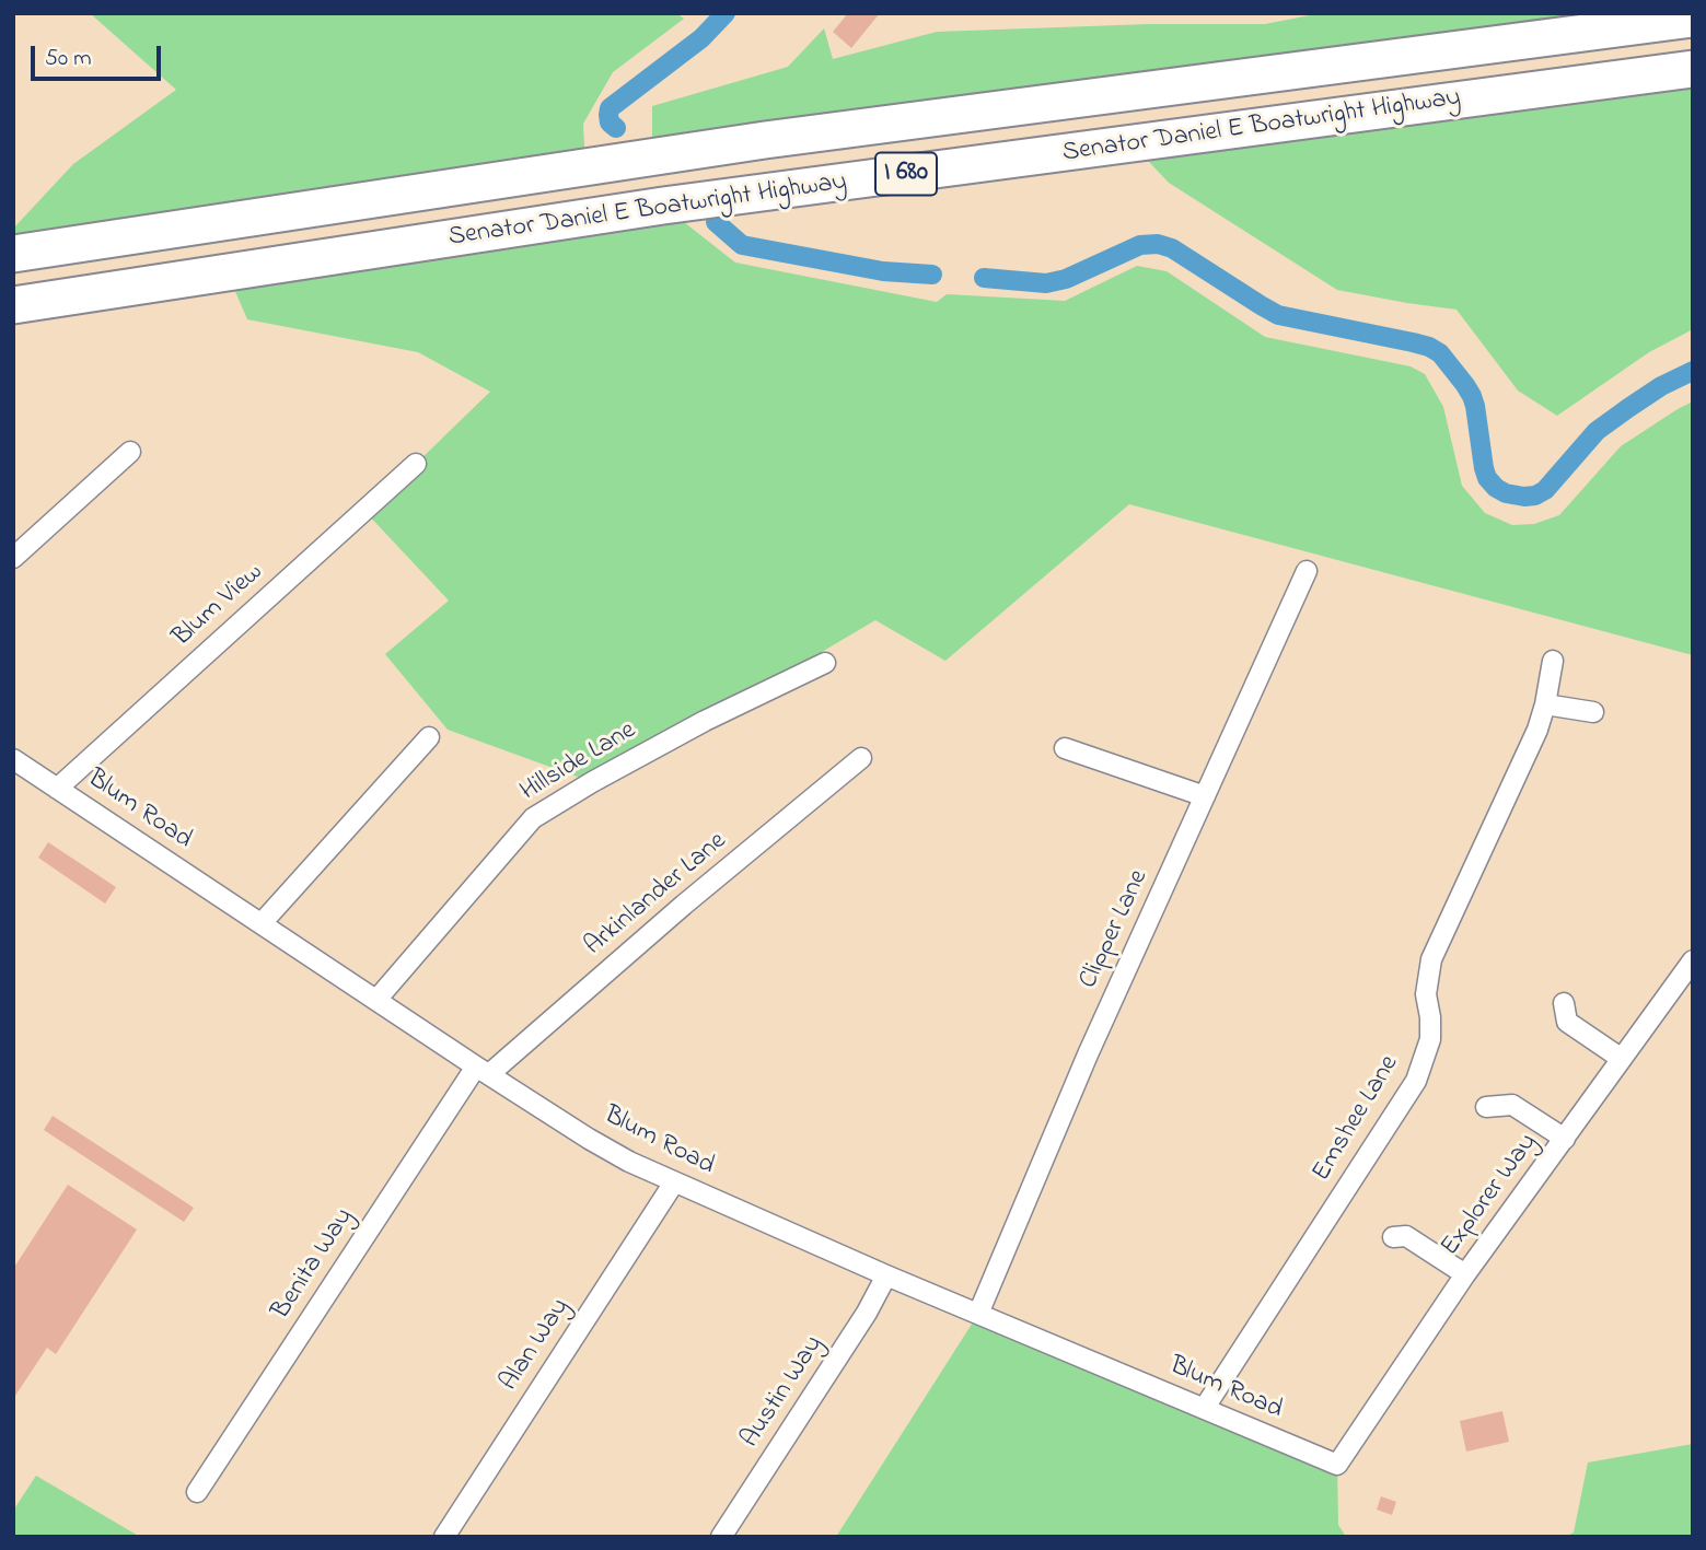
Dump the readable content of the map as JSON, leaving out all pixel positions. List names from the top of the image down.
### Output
{
  "streets": {
    "highway": ["Senator Daniel E Boatwright Highway", "I 680"],
    "street": [
      "Blum View",
      "Hillside Lane",
      "Blum Road",
      "Arkinlander Lane",
      "Clipper Lane",
      "Emshee Lane",
      "Explorer Way",
      "Benita Way",
      "Alan Way",
      "Austin Way"
    ]
  },
  "crossings": [
    ["Blum View", "Blum Road"],
    ["Hillside Lane", "Blum Road"],
    ["Blum Road", "Arkinlander Lane"],
    ["Blum Road", "Clipper Lane"],
    ["Blum Road", "Emshee Lane"],
    ["Blum Road", "Explorer Way"],
    ["Blum Road", "Benita Way"],
    ["Blum Road", "Alan Way"],
    ["Blum Road", "Austin Way"],
    ["Arkinlander Lane", "Benita Way"]
  ],
  "scale_bar": "50 m"
}
